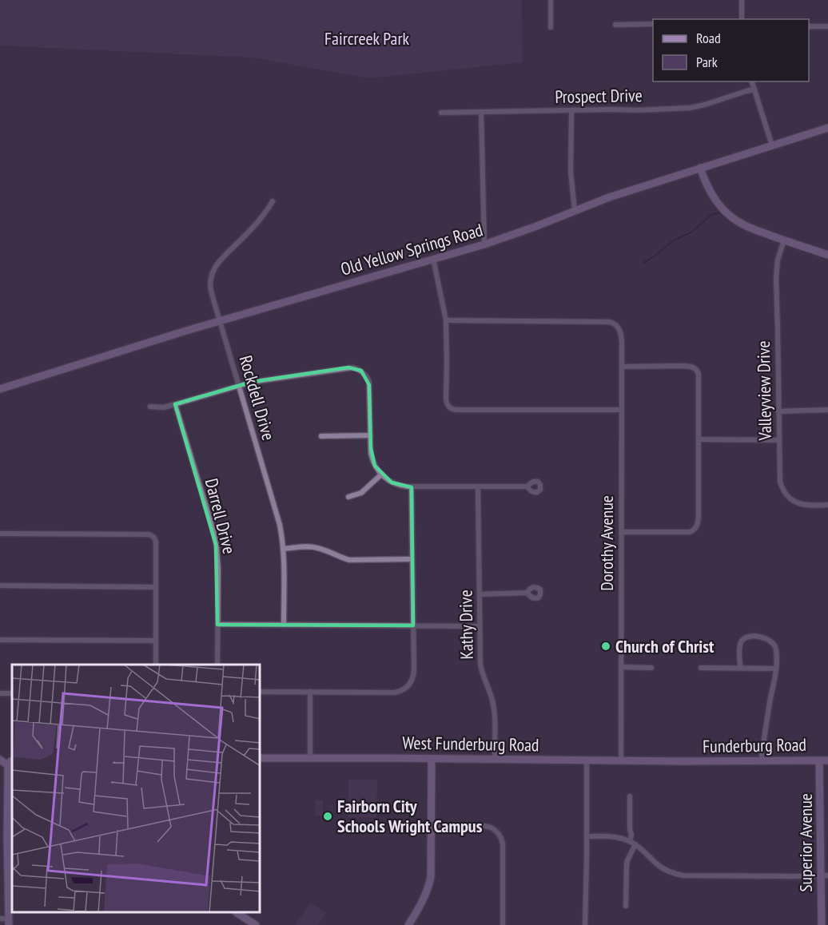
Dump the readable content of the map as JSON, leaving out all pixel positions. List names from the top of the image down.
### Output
{
  "streets": {
    "street": [
      "Prospect Drive",
      "Old Yellow Springs Road",
      "Valleyview Drive",
      "Rockdell Drive",
      "Darrell Drive",
      "Dorothy Avenue",
      "Kathy Drive",
      "West Funderburg Road",
      "Funderburg Road",
      "Superior Avenue"
    ]
  },
  "crossings": [
    ["Old Yellow Springs Road", "Rockdell Drive"],
    ["Dorothy Avenue", "West Funderburg Road"],
    ["Kathy Drive", "West Funderburg Road"],
    ["West Funderburg Road", "Funderburg Road"],
    ["Funderburg Road", "Superior Avenue"]
  ],
  "parks": ["Faircreek Park"],
  "places": ["Church of Christ", "Fairborn City Schools Wright Campus"],
  "legend": ["Road", "Park"]
}
